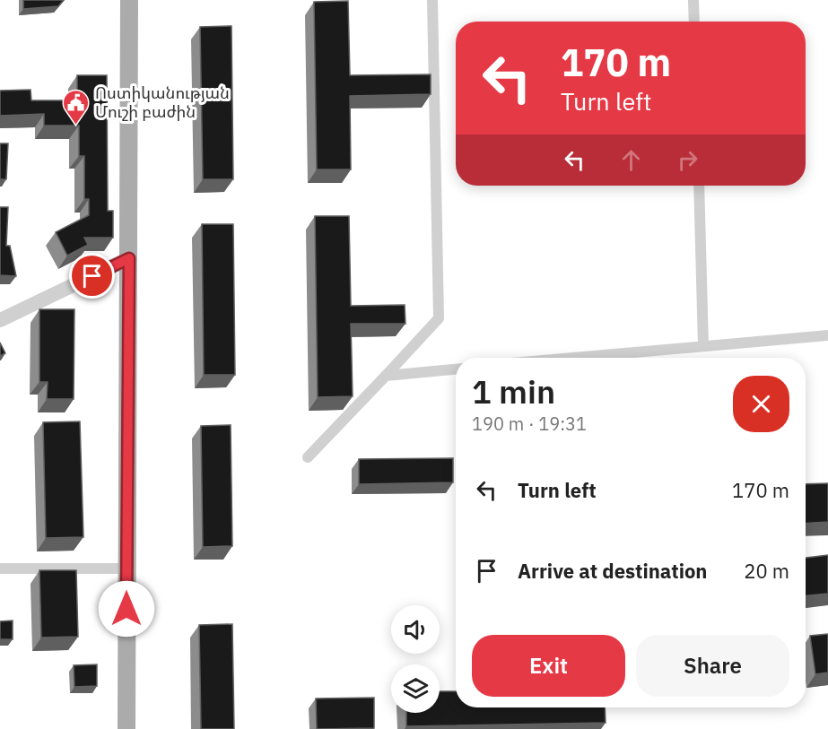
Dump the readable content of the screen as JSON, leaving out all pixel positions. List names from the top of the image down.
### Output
{
  "places": {
    "public building": ["Ոստիկանության Մուշի բաժին"]
  },
  "page": {
    "turn": ["170 m", "Turn left"],
    "heading": ["1 min", "190 m · 19:31"],
    "list": [
      {
        "name": "Turn left",
        "value": "170 m"
      },
      {
        "name": "Arrive at destination",
        "value": "20 m"
      }
    ],
    "buttons": ["Exit", "Share"]
  }
}
